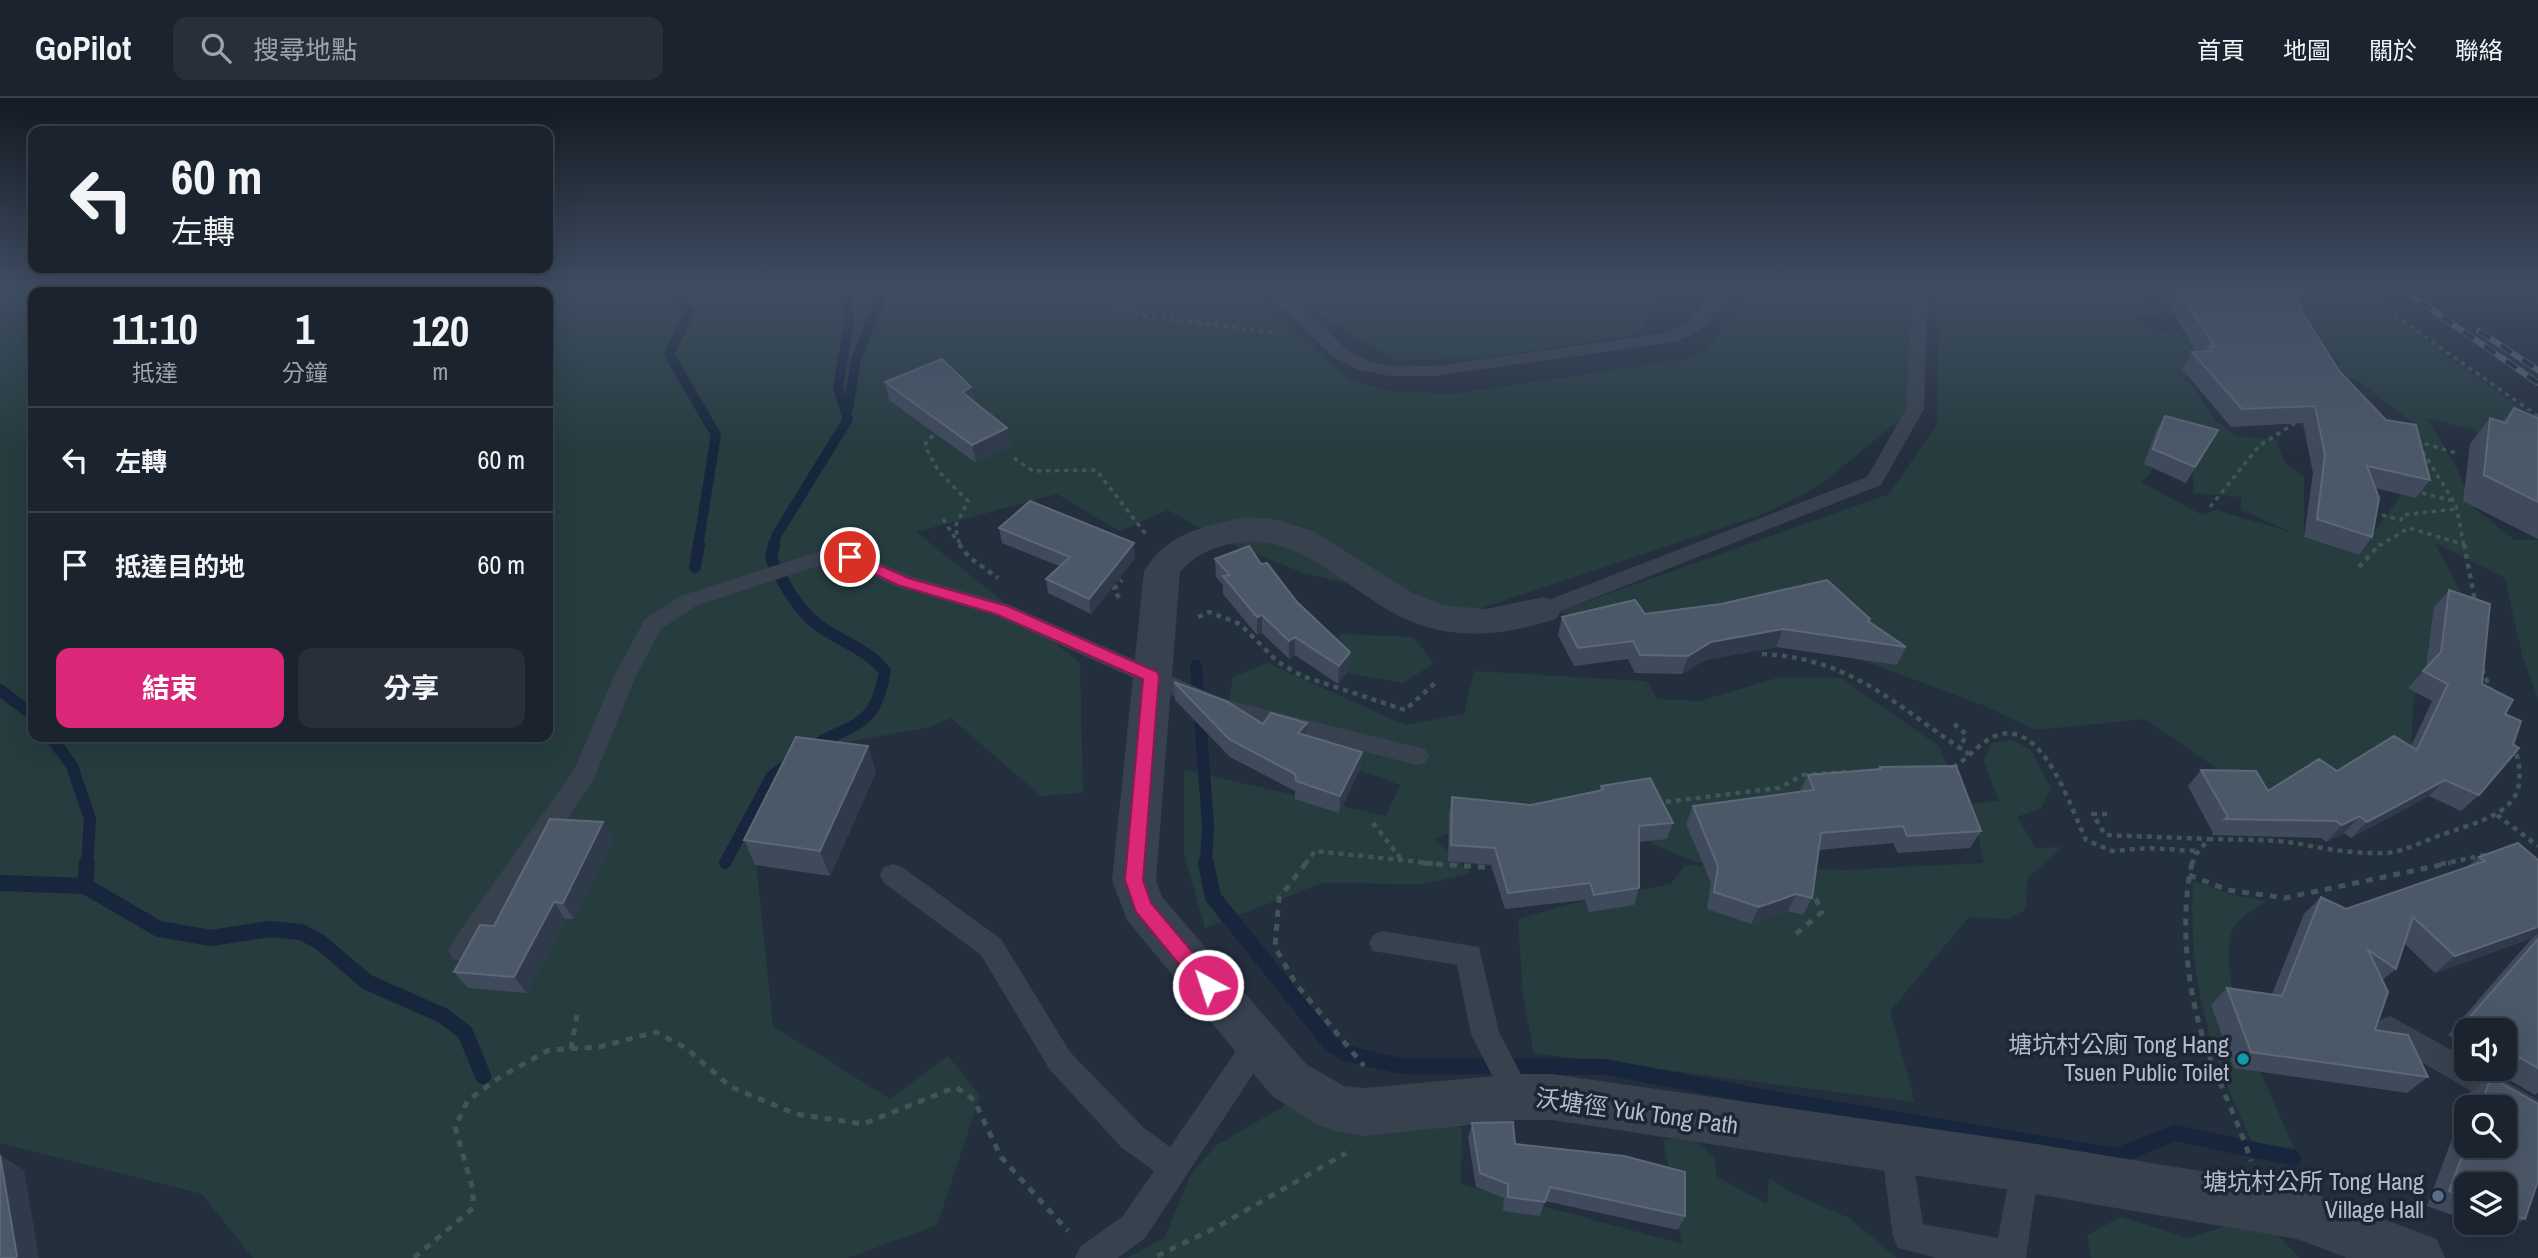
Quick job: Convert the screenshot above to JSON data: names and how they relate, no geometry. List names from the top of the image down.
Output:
{
  "streets": {
    "street": ["沃塘徑 Yuk Tong Path"]
  },
  "places": ["塘坑村公廁 Tong Hang Tsuen Public Toilet", "塘坑村公所 Tong Hang Village Hall"],
  "page": {
    "header": "GoPilot",
    "search": "搜尋地點",
    "nav": [
      "首頁",
      "地圖",
      "關於",
      "聯絡"
    ],
    "turn": ["60 m", "左轉"],
    "eta": [
      "11:10",
      "抵達",
      "1",
      "分鐘",
      "120",
      "m"
    ],
    "list": [
      {
        "name": "左轉",
        "value": "60 m"
      },
      {
        "name": "抵達目的地",
        "value": "60 m"
      }
    ],
    "buttons": ["結束", "分享"]
  }
}
